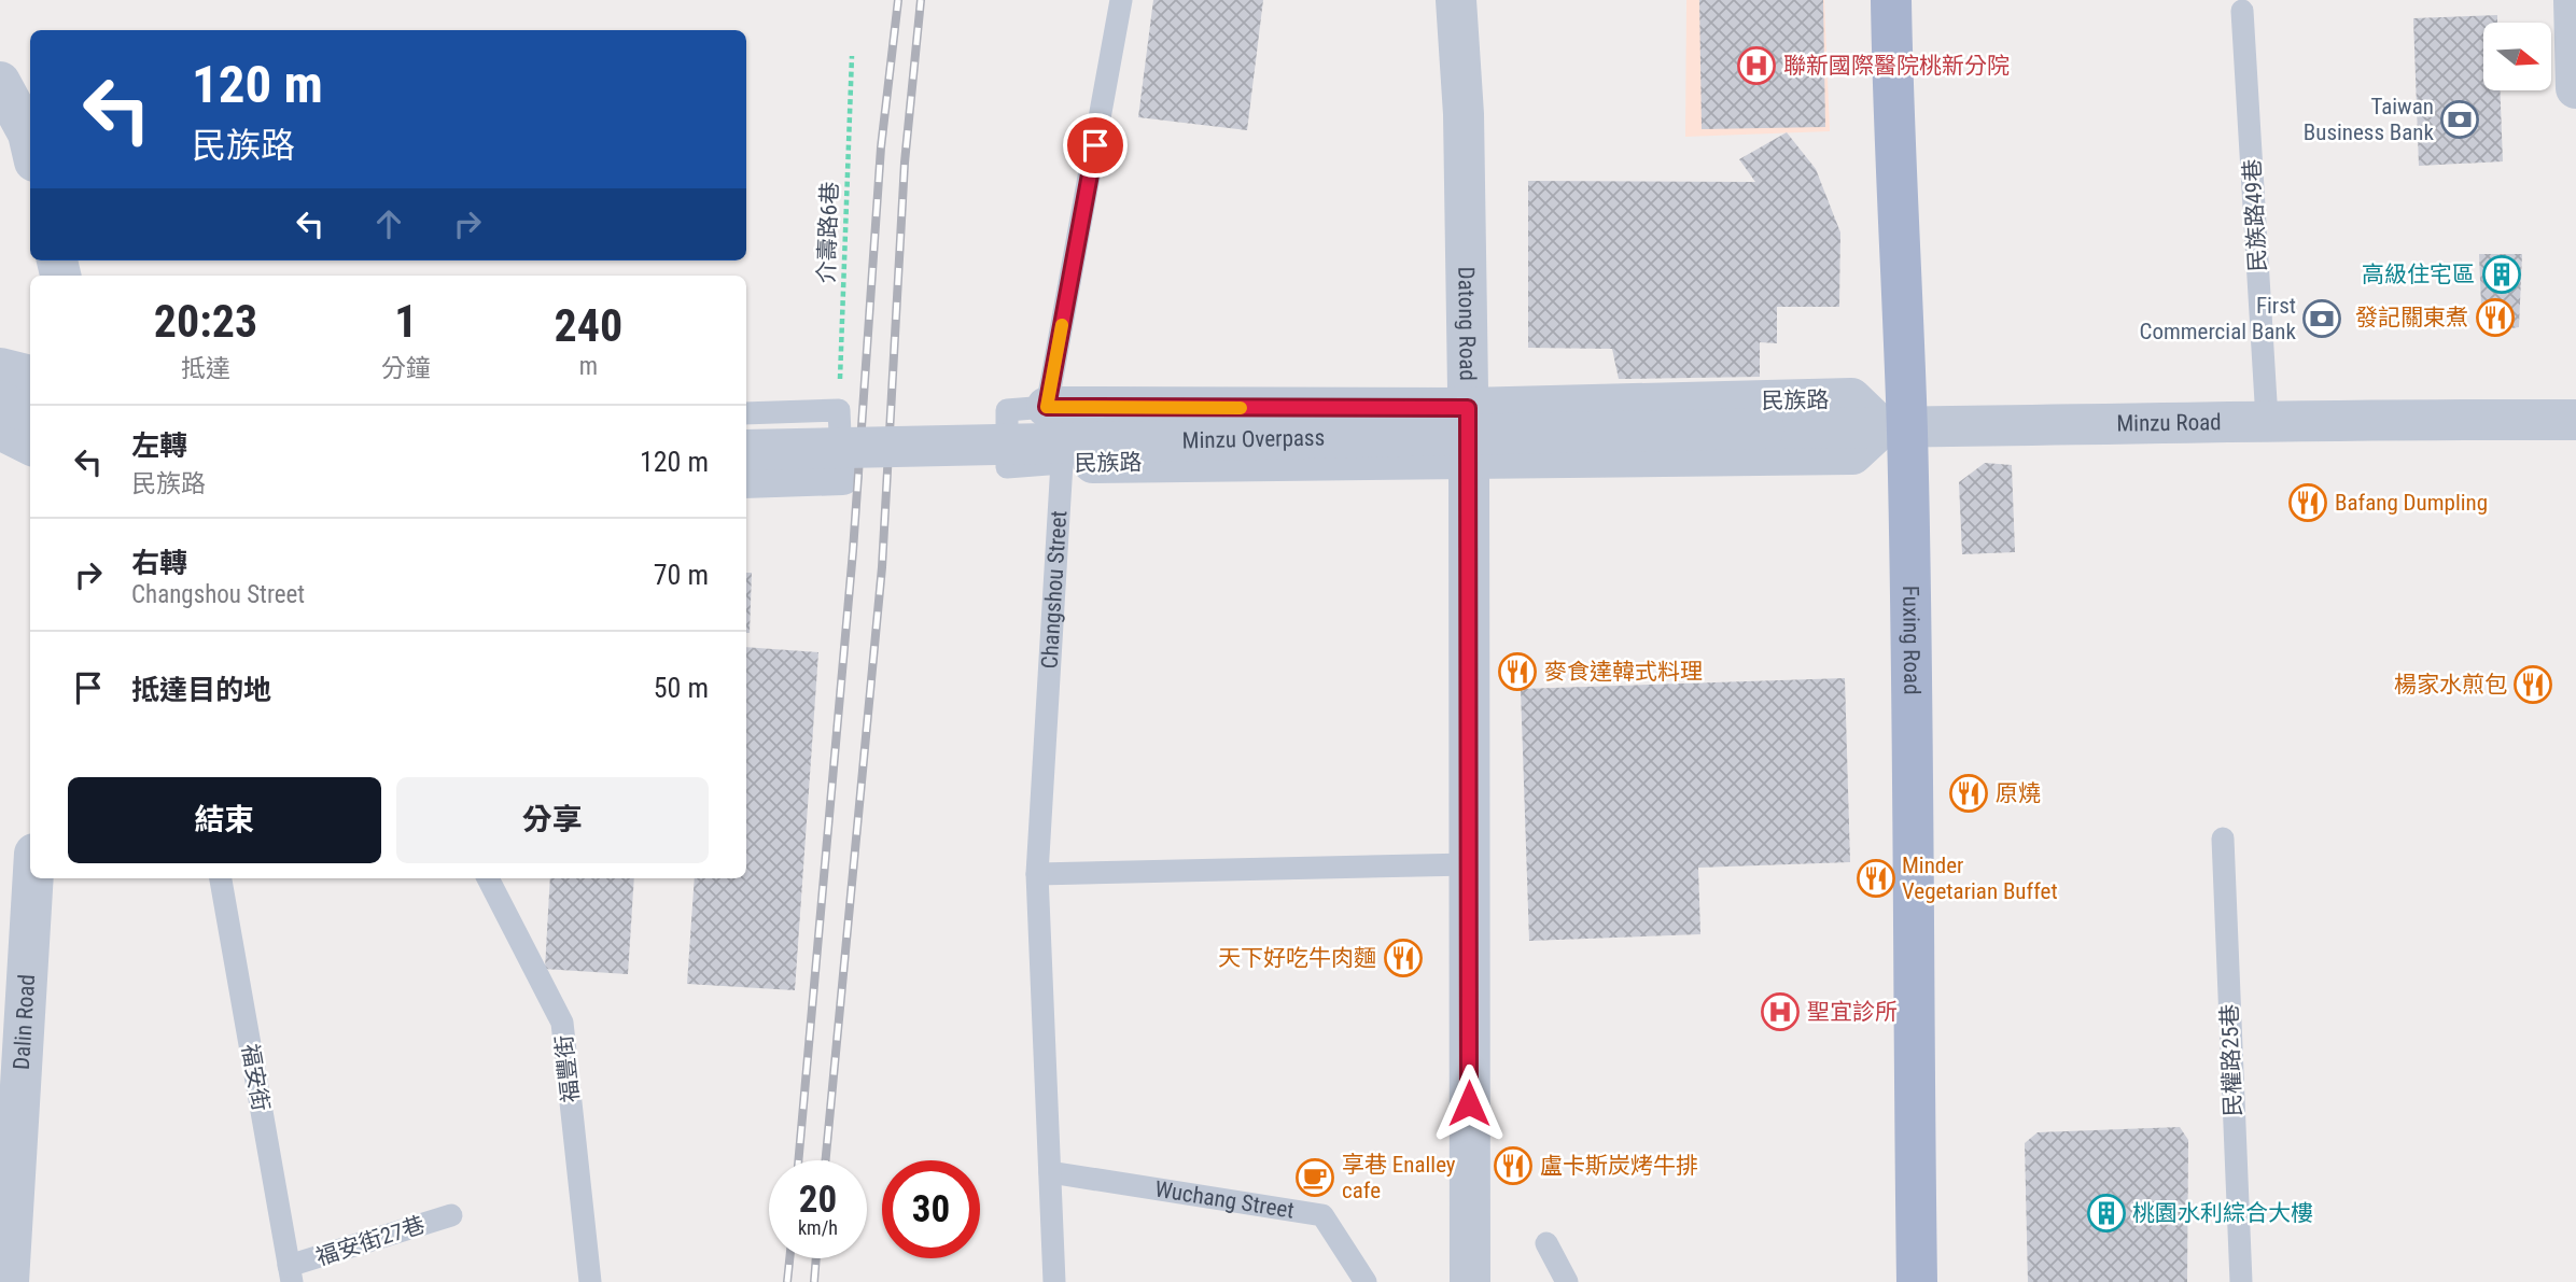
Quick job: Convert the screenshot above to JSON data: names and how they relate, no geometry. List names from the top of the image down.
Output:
{
  "streets": {
    "main road": ["Fuxing Road"],
    "street": [
      "Datong Road",
      "民族路",
      "Minzu Road",
      "Minzu Overpass",
      "Dalin Road"
    ],
    "lane": [
      "民族路49巷",
      "Changshou Street",
      "民權路25巷",
      "福豐街",
      "福安街",
      "Wuchang Street",
      "福安街27巷"
    ],
    "path": ["介壽路6巷"]
  },
  "crossings": [
    ["民族路49巷", "Minzu Road"],
    ["Datong Road", "民族路"],
    ["民族路", "Minzu Road"],
    ["民族路", "Changshou Street"],
    ["民族路", "Fuxing Road"],
    ["Minzu Road", "Minzu Overpass"],
    ["Minzu Road", "Fuxing Road"],
    ["Changshou Street", "Wuchang Street"],
    ["福安街", "福安街27巷"]
  ],
  "places": {
    "hospital": ["聯新國際醫院桃新分院", "聖宜診所"],
    "bank": ["Taiwan Business Bank", "First Commercial Bank"],
    "building": ["高級住宅區", "桃園水利綜合大樓"],
    "restaurant": [
      "發記關東煮",
      "Bafang Dumpling",
      "麥食達韓式料理",
      "楊家水煎包",
      "原燒",
      "Minder Vegetarian Buffet",
      "天下好吃牛肉麵",
      "盧卡斯炭烤牛排"
    ],
    "cafe": ["享巷 Enalley cafe"]
  },
  "north": "right",
  "page": {
    "turn": ["120 m", "民族路"],
    "eta": [
      "20:23",
      "抵達",
      "1",
      "分鐘",
      "240",
      "m"
    ],
    "list": [
      {
        "name": "左轉",
        "note": "民族路",
        "value": "120 m"
      },
      {
        "name": "右轉",
        "note": "Changshou Street",
        "value": "70 m"
      },
      {
        "name": "抵達目的地",
        "value": "50 m"
      }
    ],
    "buttons": ["結束", "分享"],
    "speed": "20 km/h",
    "limit": "30"
  }
}
